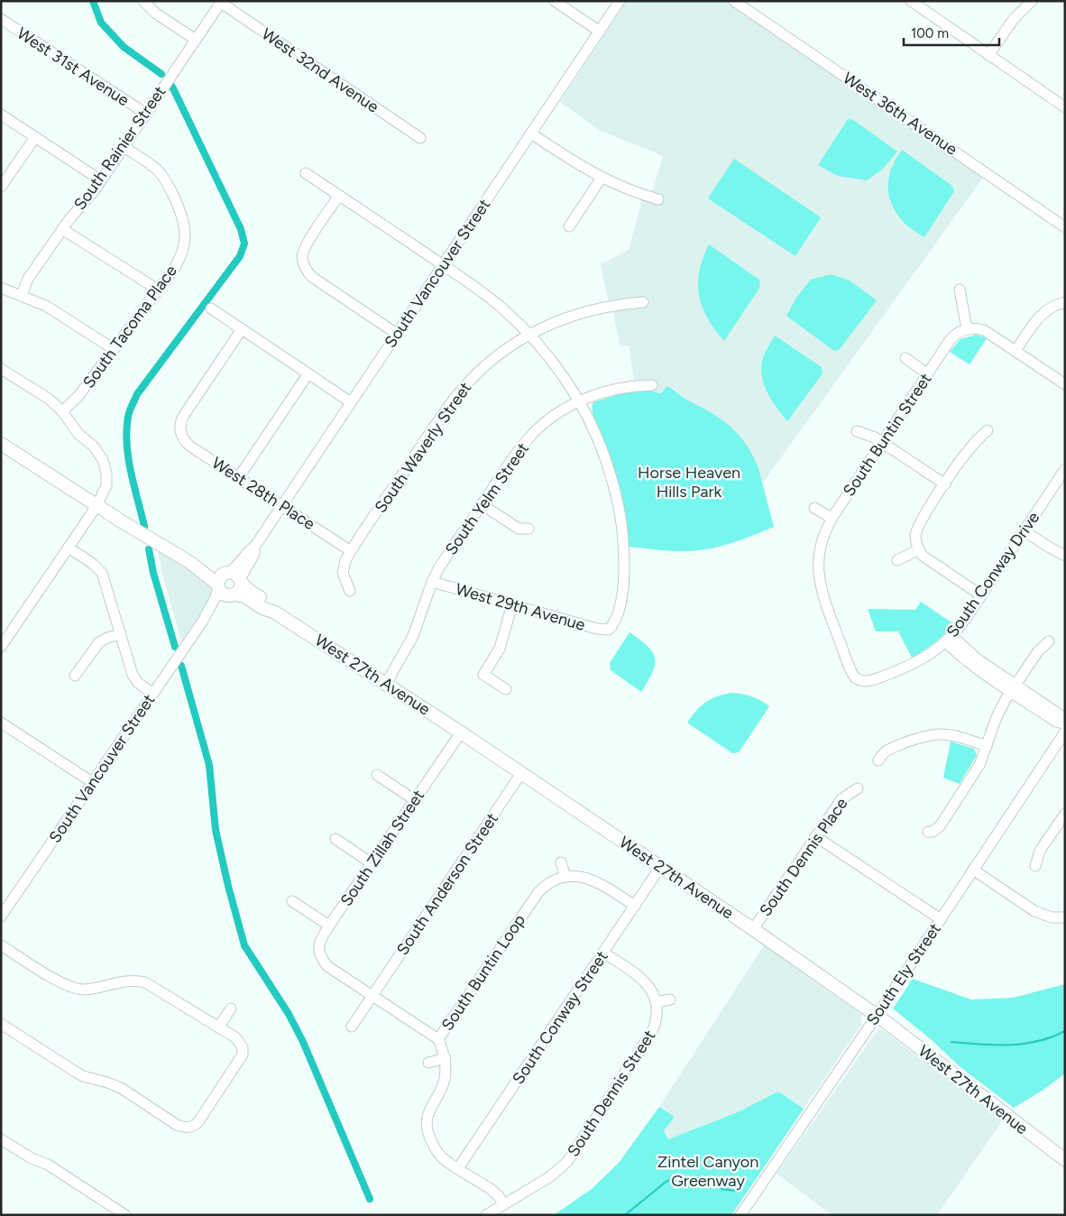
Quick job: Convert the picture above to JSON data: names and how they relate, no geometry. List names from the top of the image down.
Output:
{
  "streets": {
    "main road": ["West 27th Avenue"],
    "street": [
      "West 31st Avenue",
      "West 32nd Avenue",
      "West 36th Avenue",
      "South Rainier Street",
      "South Vancouver Street",
      "South Tacoma Place",
      "South Buntin Street",
      "South Waverly Street",
      "West 28th Place",
      "South Yelm Street",
      "South Conway Drive",
      "West 29th Avenue",
      "South Zillah Street",
      "South Dennis Place",
      "South Anderson Street",
      "South Buntin Loop",
      "South Ely Street",
      "South Conway Street",
      "South Dennis Street"
    ]
  },
  "crossings": [
    ["West 31st Avenue", "South Rainier Street"],
    ["West 32nd Avenue", "South Rainier Street"],
    ["South Rainier Street", "South Tacoma Place"],
    ["South Vancouver Street", "West 28th Place"],
    ["South Vancouver Street", "West 27th Avenue"],
    ["South Buntin Street", "South Conway Drive"],
    ["South Waverly Street", "West 28th Place"],
    ["South Yelm Street", "West 29th Avenue"],
    ["South Yelm Street", "West 27th Avenue"],
    ["West 27th Avenue", "South Zillah Street"],
    ["West 27th Avenue", "South Dennis Place"],
    ["West 27th Avenue", "South Anderson Street"],
    ["West 27th Avenue", "South Ely Street"],
    ["West 27th Avenue", "South Conway Street"],
    ["South Zillah Street", "South Anderson Street"],
    ["South Buntin Loop", "South Conway Street"],
    ["South Buntin Loop", "South Dennis Street"],
    ["South Conway Street", "South Dennis Street"]
  ],
  "parks": ["Horse Heaven Hills Park", "Zintel Canyon Greenway"],
  "scale_bar": "100 m"
}
